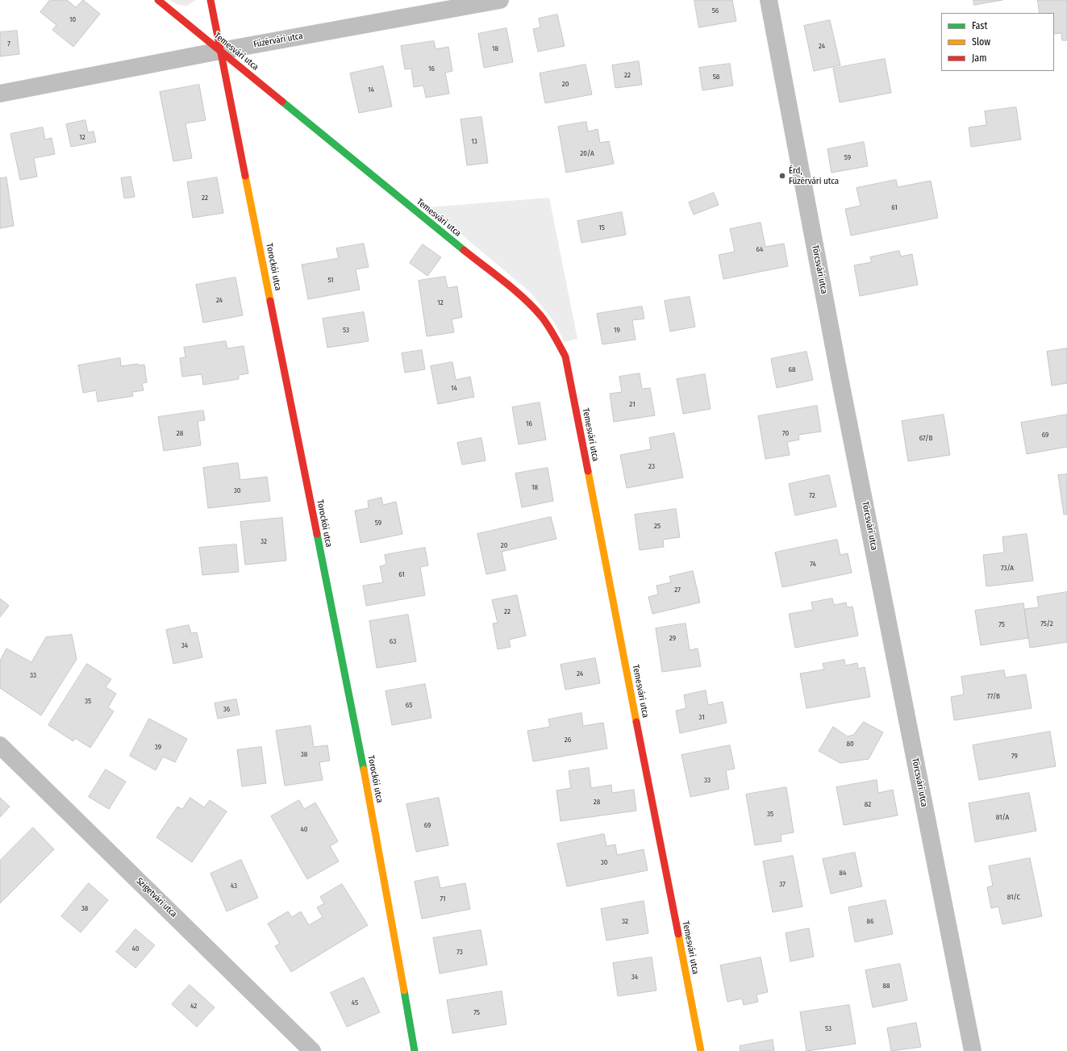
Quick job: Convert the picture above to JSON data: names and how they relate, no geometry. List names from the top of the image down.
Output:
{
  "streets": {
    "street": [
      "Füzérvári utca",
      "Temesvári utca",
      "Torockói utca",
      "Törcsvári utca",
      "Szigetvári utca"
    ]
  },
  "crossings": [
    ["Füzérvári utca", "Temesvári utca"],
    ["Füzérvári utca", "Torockói utca"],
    ["Temesvári utca", "Torockói utca"]
  ],
  "places": ["Érd, Füzérvári utca"],
  "house_numbers": [
    "56",
    "10",
    "7",
    "24",
    "18",
    "16",
    "22",
    "58",
    "20",
    "14",
    "12",
    "13",
    "20/A",
    "59",
    "22",
    "61",
    "15",
    "64",
    "51",
    "24",
    "12",
    "53",
    "19",
    "68",
    "14",
    "21",
    "16",
    "28",
    "70",
    "69",
    "67/B",
    "23",
    "18",
    "30",
    "72",
    "59",
    "25",
    "32",
    "20",
    "74",
    "73/A",
    "61",
    "27",
    "22",
    "75/2",
    "75",
    "29",
    "63",
    "34",
    "24",
    "33",
    "77/B",
    "35",
    "65",
    "36",
    "31",
    "26",
    "80",
    "39",
    "38",
    "79",
    "33",
    "28",
    "82",
    "35",
    "81/A",
    "69",
    "40",
    "30",
    "84",
    "37",
    "43",
    "81/C",
    "71",
    "38",
    "32",
    "86",
    "40",
    "73",
    "34",
    "88",
    "45",
    "42",
    "75",
    "53"
  ],
  "legend": ["Fast", "Slow", "Jam"]
}
